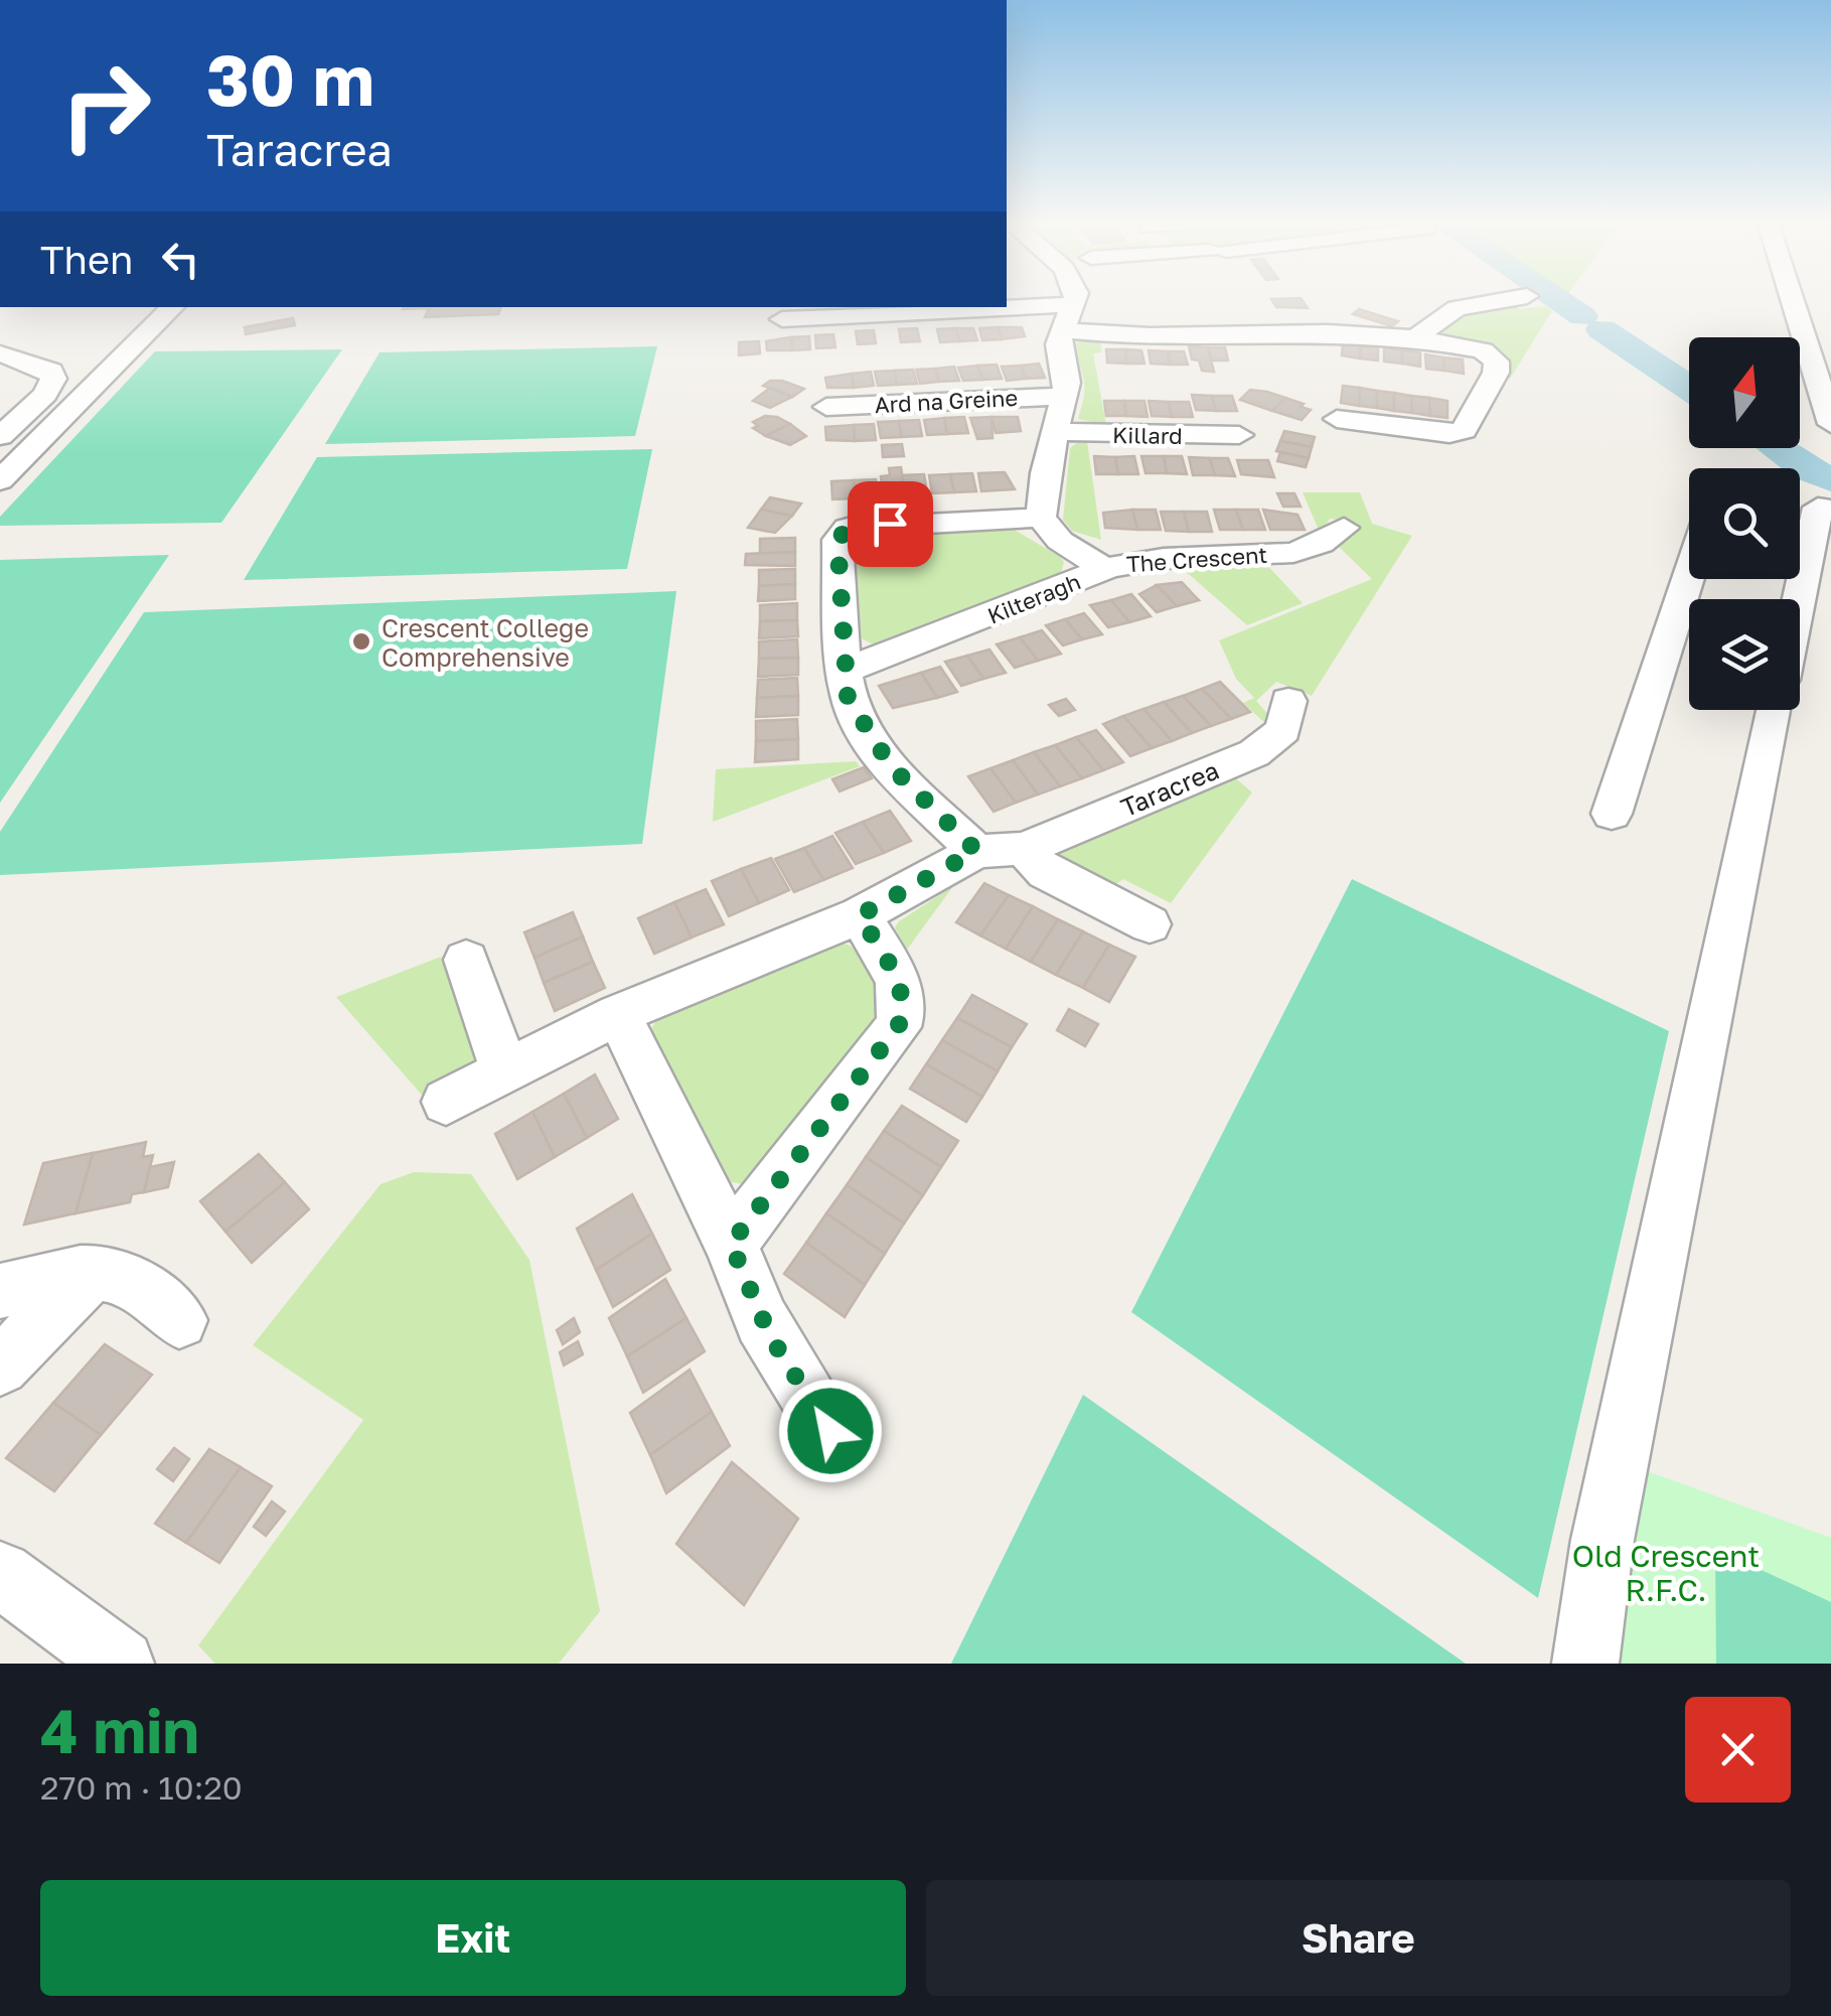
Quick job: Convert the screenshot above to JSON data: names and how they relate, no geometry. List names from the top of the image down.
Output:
{
  "streets": {
    "street": [
      "Ard na Greine",
      "Killard",
      "The Crescent",
      "Kilteragh",
      "Taracrea"
    ]
  },
  "crossings": [
    ["The Crescent", "Kilteragh"]
  ],
  "parks": ["Old Crescent R.F.C."],
  "places": ["Crescent College Comprehensive"],
  "north": "top",
  "page": {
    "turn": ["30 m", "Taracrea"],
    "then": "Then",
    "heading": ["4 min", "270 m · 10:20"],
    "buttons": ["Exit", "Share"]
  }
}
